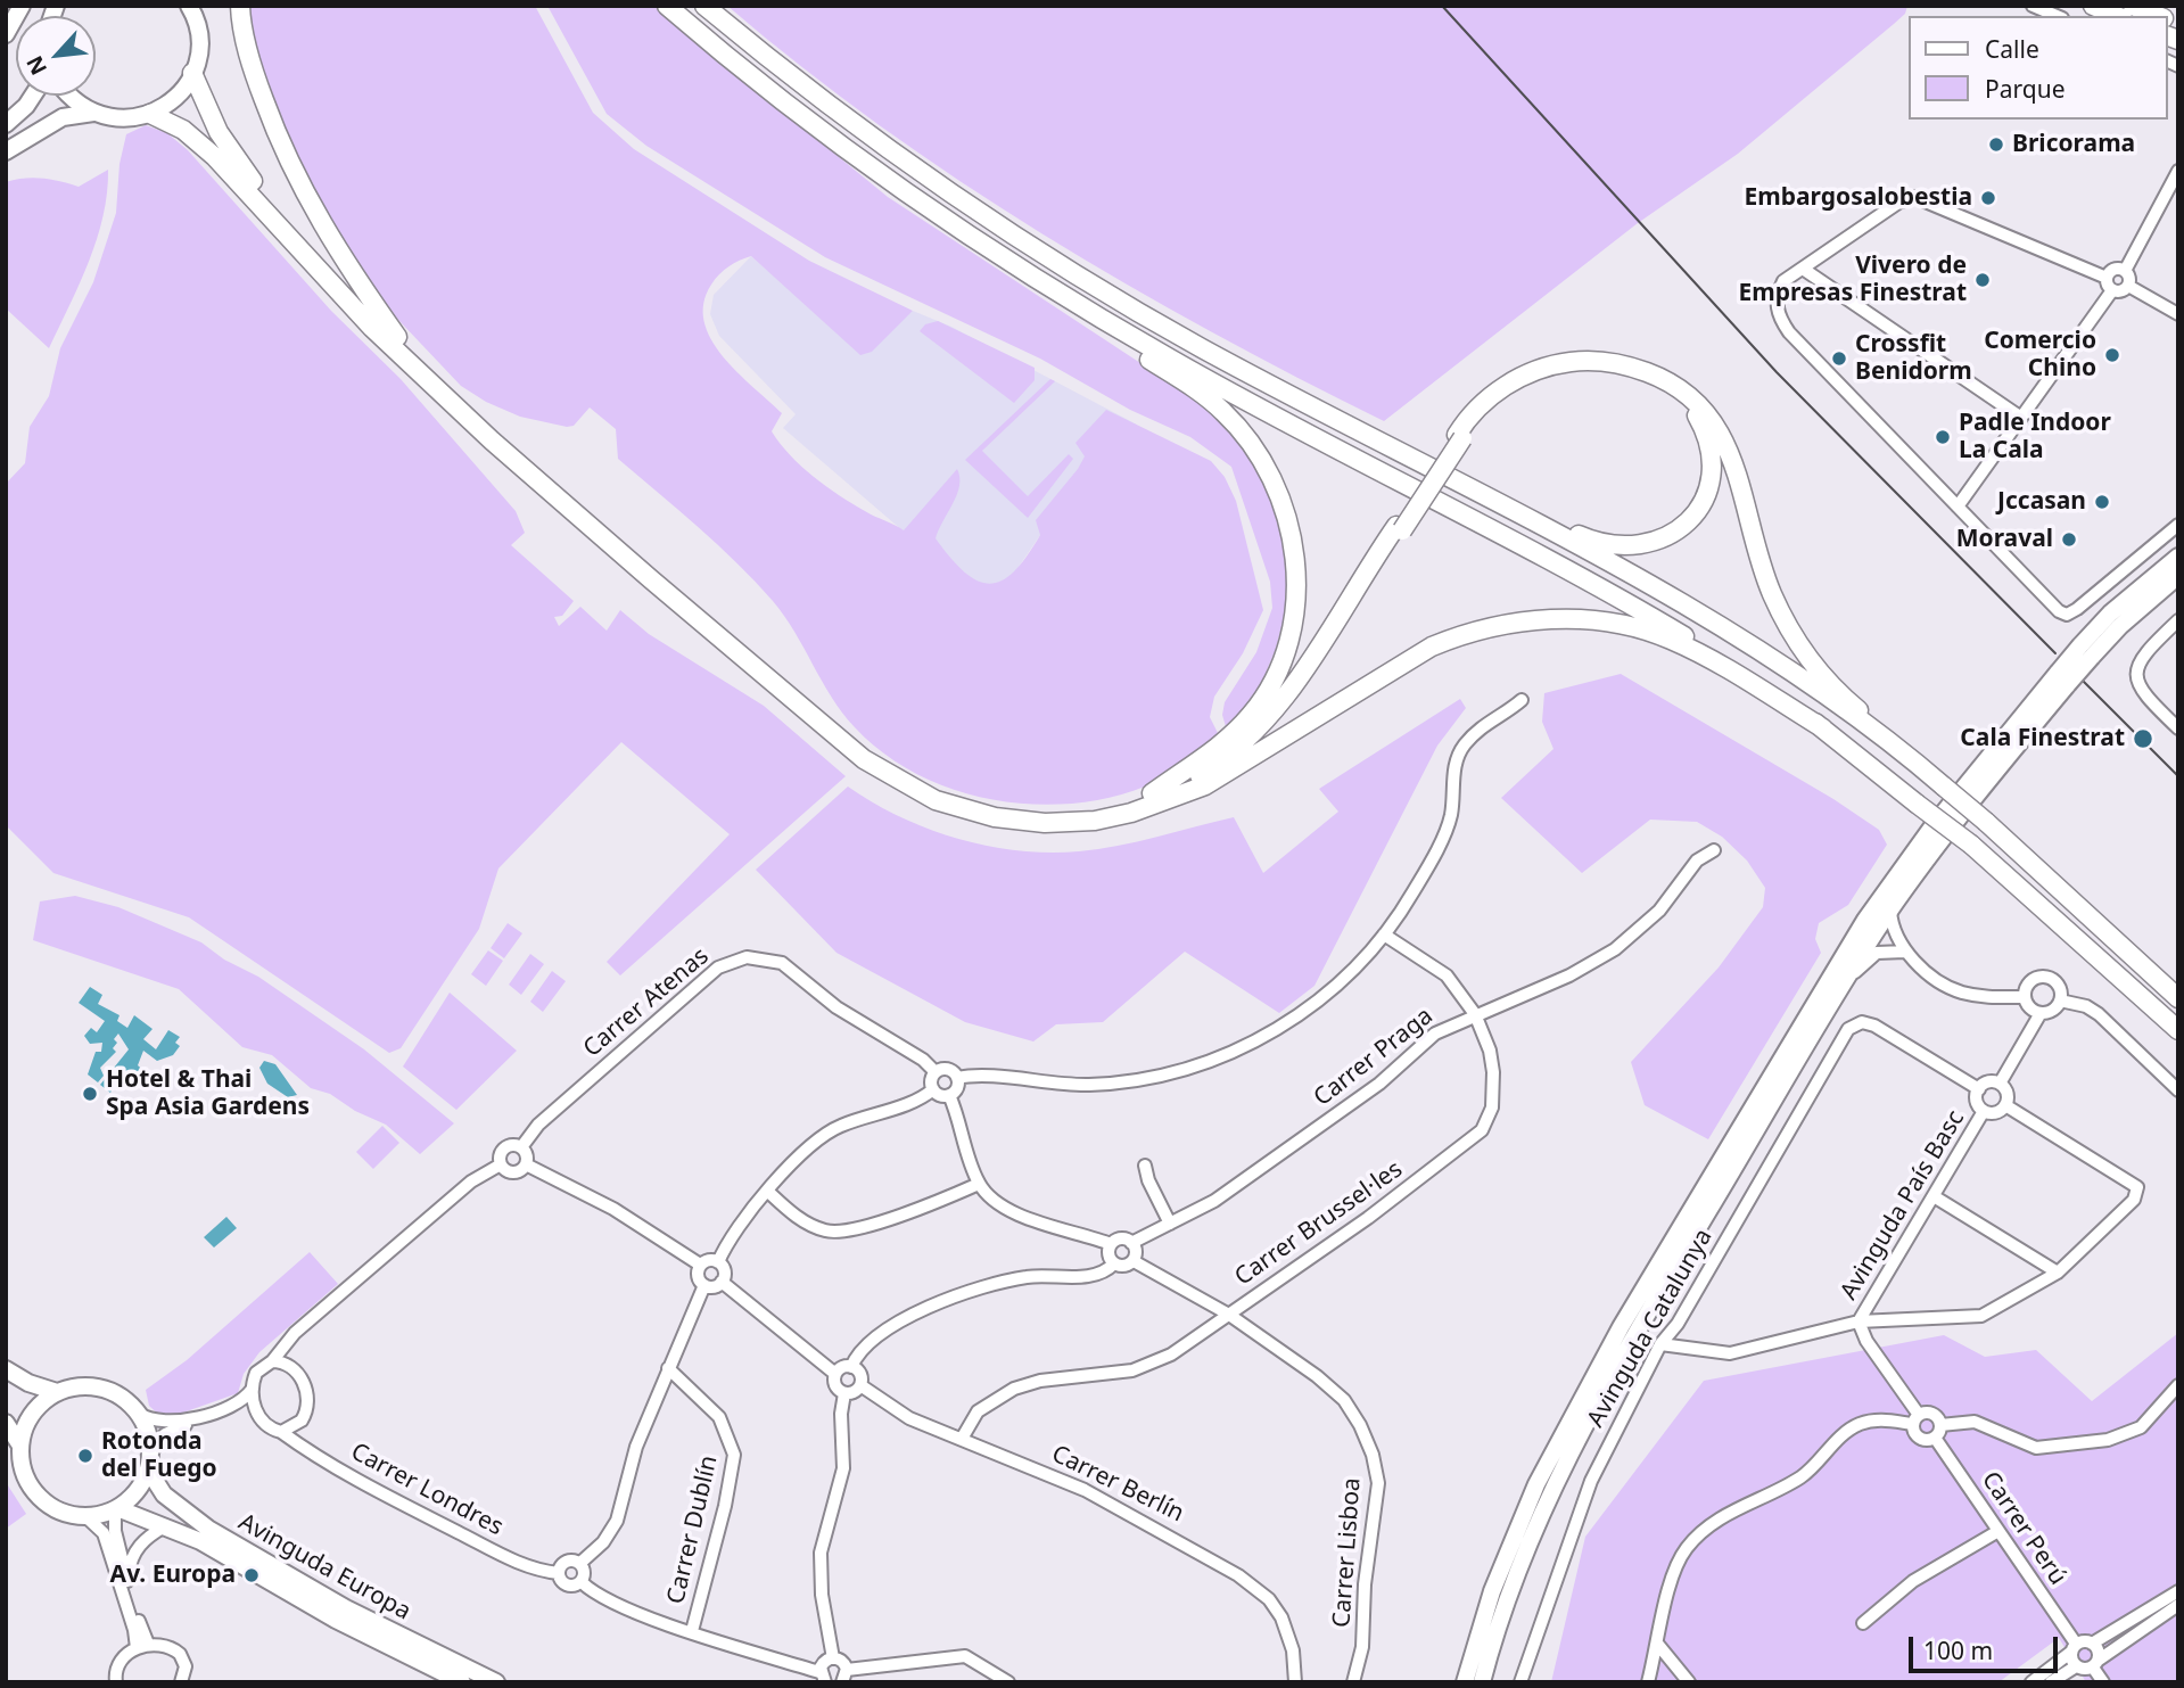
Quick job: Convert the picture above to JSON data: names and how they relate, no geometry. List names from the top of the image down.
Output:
{
  "streets": {
    "main road": ["Avinguda Europa"],
    "street": [
      "Carrer Atenas",
      "Carrer Praga",
      "Avinguda País Basc",
      "Carrer Brussel·les",
      "Avinguda Catalunya",
      "Carrer Berlín",
      "Carrer Londres",
      "Carrer Perú",
      "Carrer Dublín",
      "Carrer Lisboa"
    ]
  },
  "crossings": [
    ["Carrer Praga", "Carrer Brussel·les"],
    ["Carrer Praga", "Carrer Lisboa"],
    ["Avinguda País Basc", "Avinguda Catalunya"],
    ["Carrer Brussel·les", "Carrer Berlín"],
    ["Carrer Brussel·les", "Carrer Lisboa"]
  ],
  "places": [
    "Bricorama",
    "Embargosalobestia",
    "Vivero de Empresas Finestrat",
    "Comercio Chino",
    "Crossfit Benidorm",
    "Padle Indoor La Cala",
    "Jccasan",
    "Moraval",
    "Cala Finestrat",
    "Hotel & Thai Spa Asia Gardens",
    "Rotonda del Fuego",
    "Av. Europa"
  ],
  "legend": ["Calle", "Parque"],
  "scale_bar": "100 m",
  "north": "bottom left"
}
